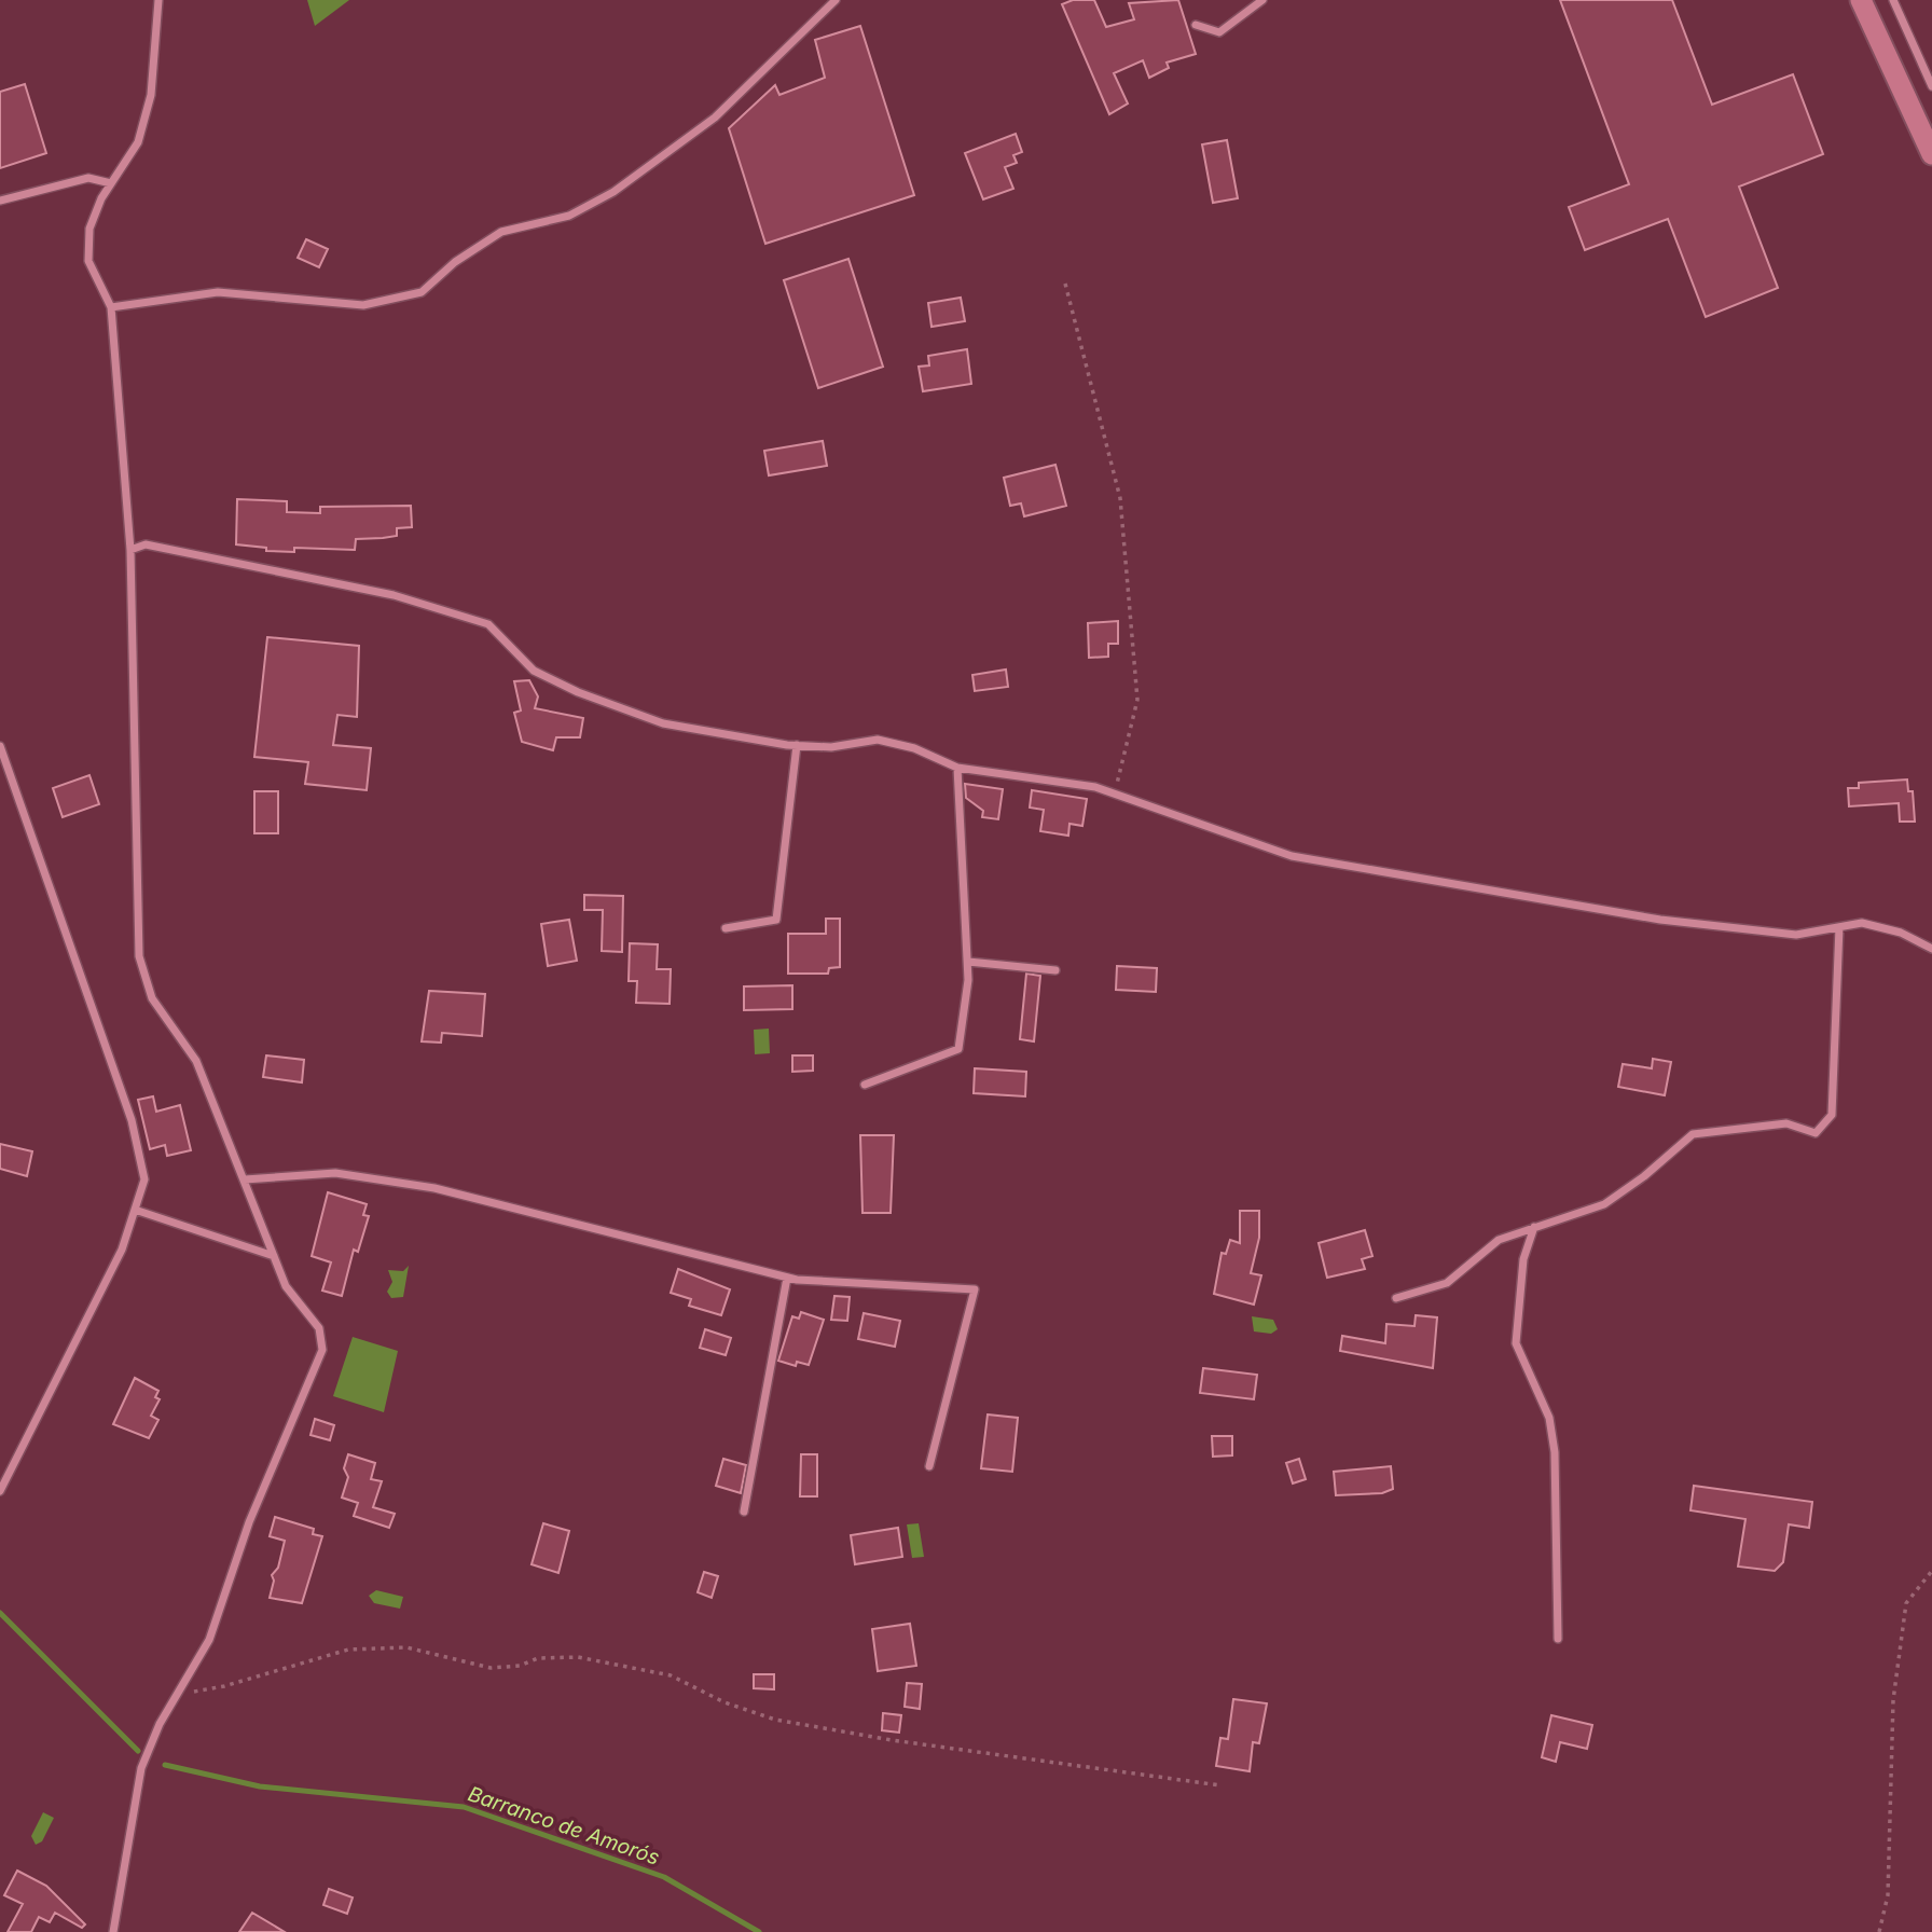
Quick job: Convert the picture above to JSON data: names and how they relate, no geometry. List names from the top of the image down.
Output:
{
  "water": ["Barranco de Amorós"]
}
